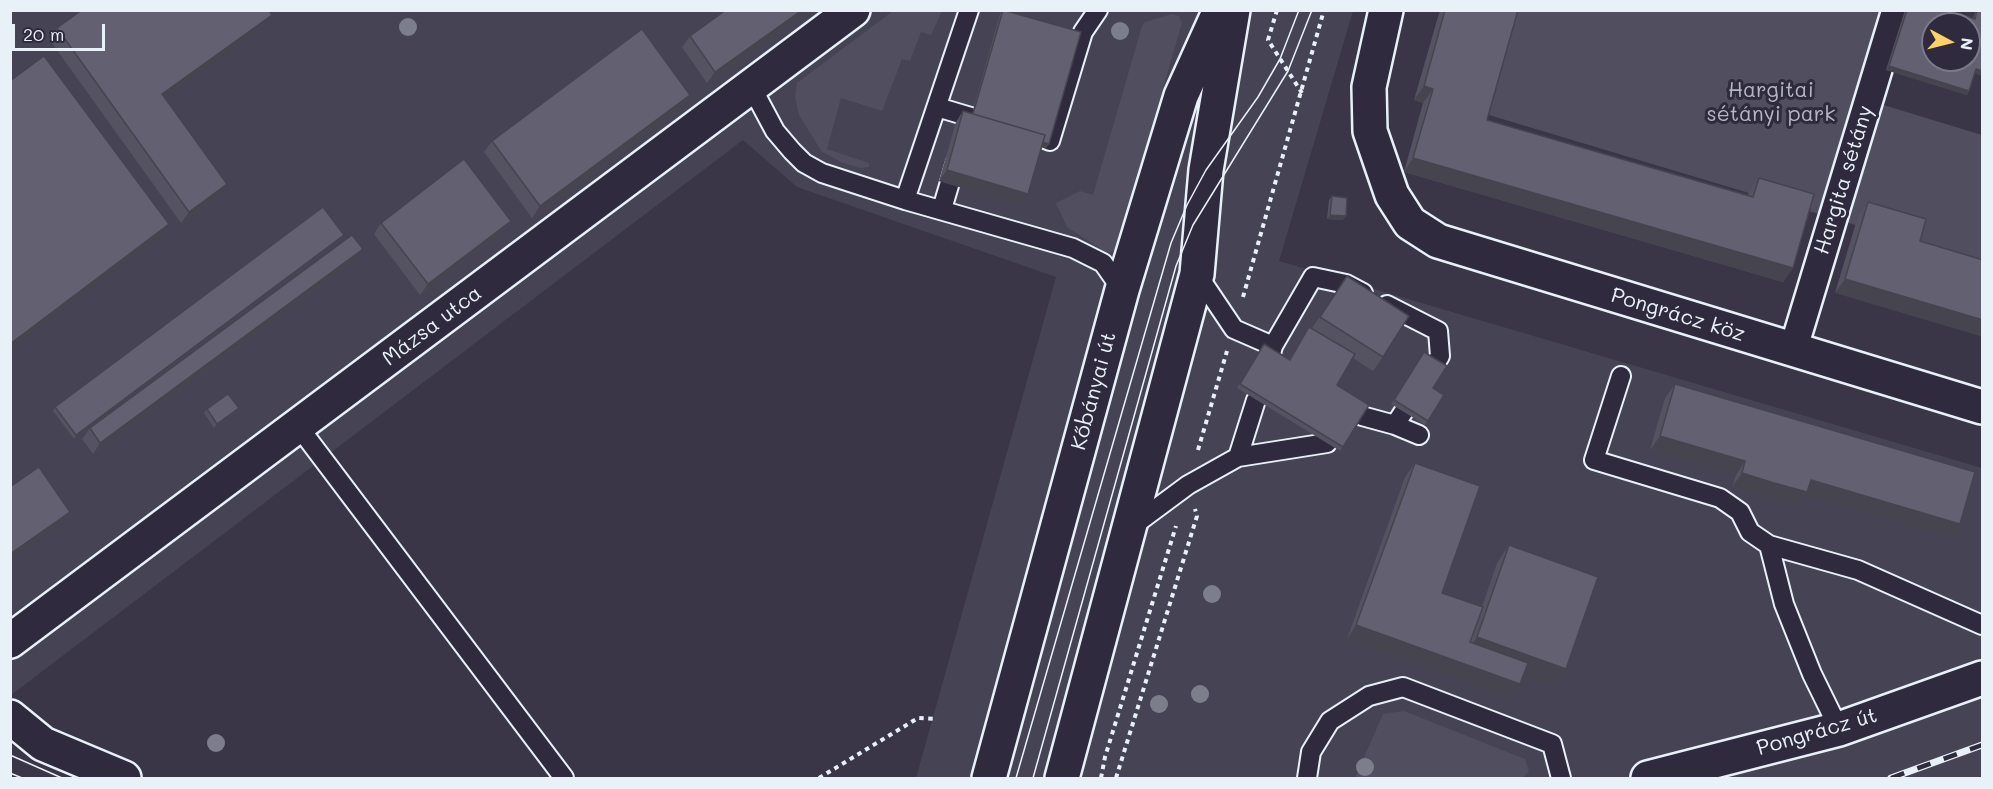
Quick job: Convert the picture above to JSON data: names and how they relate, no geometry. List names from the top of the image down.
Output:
{
  "streets": {
    "street": [
      "Hargita sétány",
      "Pongrácz köz",
      "Mázsa utca",
      "Kőbányai út",
      "Pongrácz út"
    ]
  },
  "crossings": [
    ["Hargita sétány", "Pongrácz köz"]
  ],
  "parks": ["Hargitai sétányi park"],
  "scale_bar": "20 m",
  "north": "right"
}
